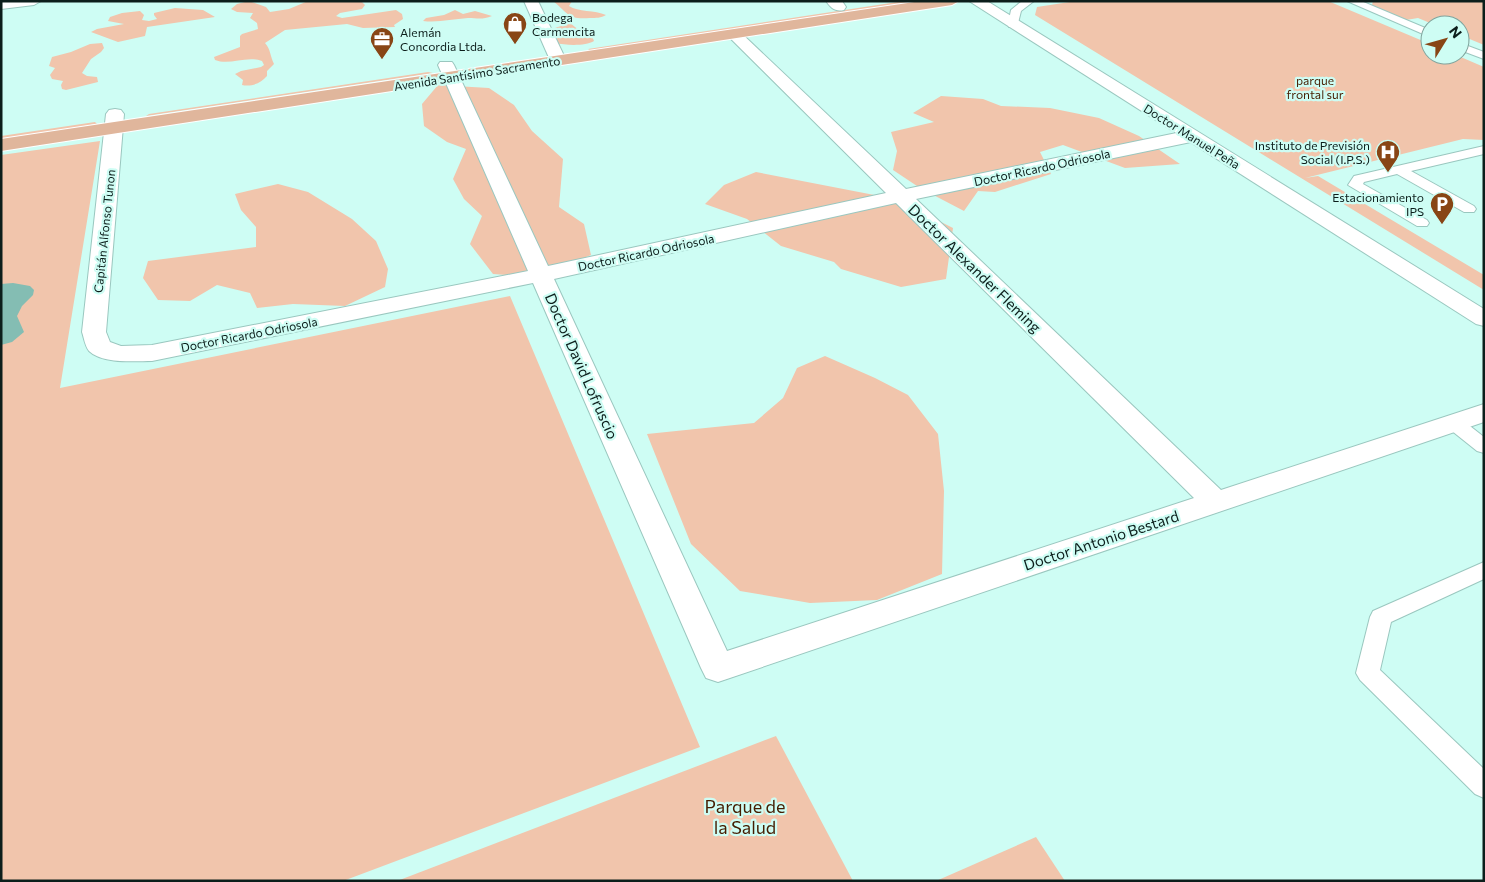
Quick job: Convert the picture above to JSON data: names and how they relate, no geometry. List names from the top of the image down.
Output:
{
  "streets": {
    "main road": ["Avenida Santísimo Sacramento"],
    "street": [
      "Doctor Manuel Peña",
      "Doctor Ricardo Odriosola",
      "Capitán Alfonso Tunon",
      "Doctor Alexander Fleming",
      "Doctor David Lofruscio",
      "Doctor Antonio Bestard"
    ]
  },
  "crossings": [
    ["Avenida Santísimo Sacramento", "Capitán Alfonso Tunon"],
    ["Avenida Santísimo Sacramento", "Doctor Alexander Fleming"],
    ["Avenida Santísimo Sacramento", "Doctor David Lofruscio"],
    ["Doctor Manuel Peña", "Doctor Ricardo Odriosola"],
    ["Doctor Ricardo Odriosola", "Capitán Alfonso Tunon"],
    ["Doctor Ricardo Odriosola", "Doctor Alexander Fleming"],
    ["Doctor Ricardo Odriosola", "Doctor David Lofruscio"],
    ["Doctor Alexander Fleming", "Doctor Antonio Bestard"],
    ["Doctor David Lofruscio", "Doctor Antonio Bestard"]
  ],
  "parks": ["parque frontal sur", "Parque de la Salud"],
  "places": {
    "shop": ["Bodega Carmencita"],
    "office": ["Alemán Concordia Ltda."],
    "hospital": ["Instituto de Previsión Social (I.P.S.)"],
    "parking": ["Estacionamiento IPS"]
  },
  "north": "top right"
}
